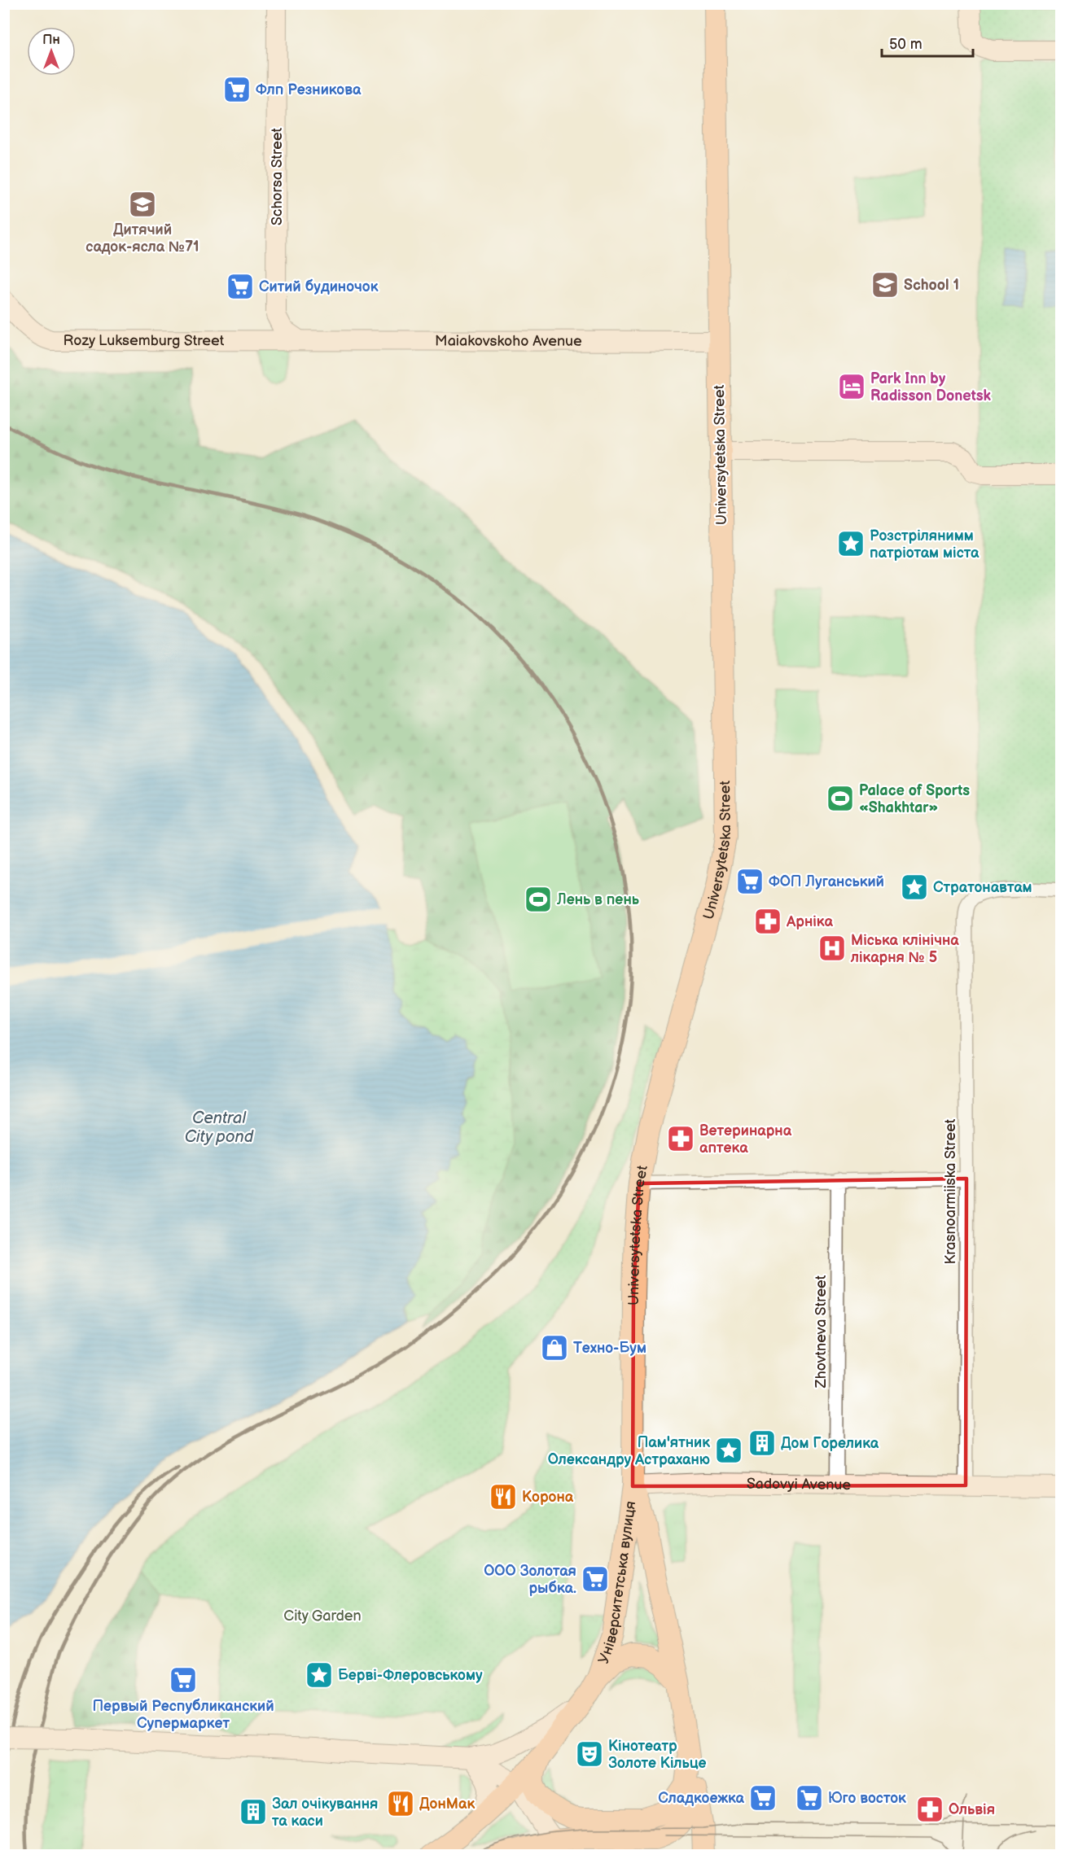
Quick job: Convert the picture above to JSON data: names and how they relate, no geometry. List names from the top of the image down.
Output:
{
  "streets": {
    "main road": ["Universytetska Street", "Університетська вулиця"],
    "street": [
      "Schorsa Street",
      "Rozy Luksemburg Street",
      "Maiakovskoho Avenue",
      "Krasnoarmiiska Street",
      "Zhovtneva Street",
      "Sadovyi Avenue"
    ]
  },
  "crossings": [
    ["Rozy Luksemburg Street", "Maiakovskoho Avenue"],
    ["Maiakovskoho Avenue", "Universytetska Street"],
    ["Universytetska Street", "Sadovyi Avenue"],
    ["Universytetska Street", "Університетська вулиця"],
    ["Krasnoarmiiska Street", "Sadovyi Avenue"],
    ["Zhovtneva Street", "Sadovyi Avenue"],
    ["Sadovyi Avenue", "Університетська вулиця"]
  ],
  "water": ["Central City pond"],
  "parks": ["City Garden"],
  "places": {
    "supermarket": [
      "Флп Резникова",
      "Ситий будиночок",
      "ФОП Луганський",
      "ООО Золотая рыбка.",
      "Первый Республиканский Супермаркет",
      "Сладкоежка",
      "Юго восток"
    ],
    "school or university": ["Дитячий садок-ясла №71", "School 1"],
    "hotel": ["Park Inn by Radisson Donetsk"],
    "place": [
      "Розстрілянимм патріотам міста",
      "Стратонавтам",
      "Пам'ятник Олександру Астраханю",
      "Берві-Флеровському"
    ],
    "sports": ["Palace of Sports «Shakhtar»", "Лень в пень"],
    "pharmacy": ["Арніка", "Ветеринарна аптека", "Ольвія"],
    "hospital": ["Міська клінічна лікарня № 5"],
    "shop": ["Техно-Бум"],
    "building": ["Дом Горелика", "Зал очікування та каси"],
    "restaurant": ["Корона", "ДонМак"],
    "theatre": ["Кінотеатр Золоте Кільце"]
  },
  "scale_bar": "50 m",
  "north": "top"
}
